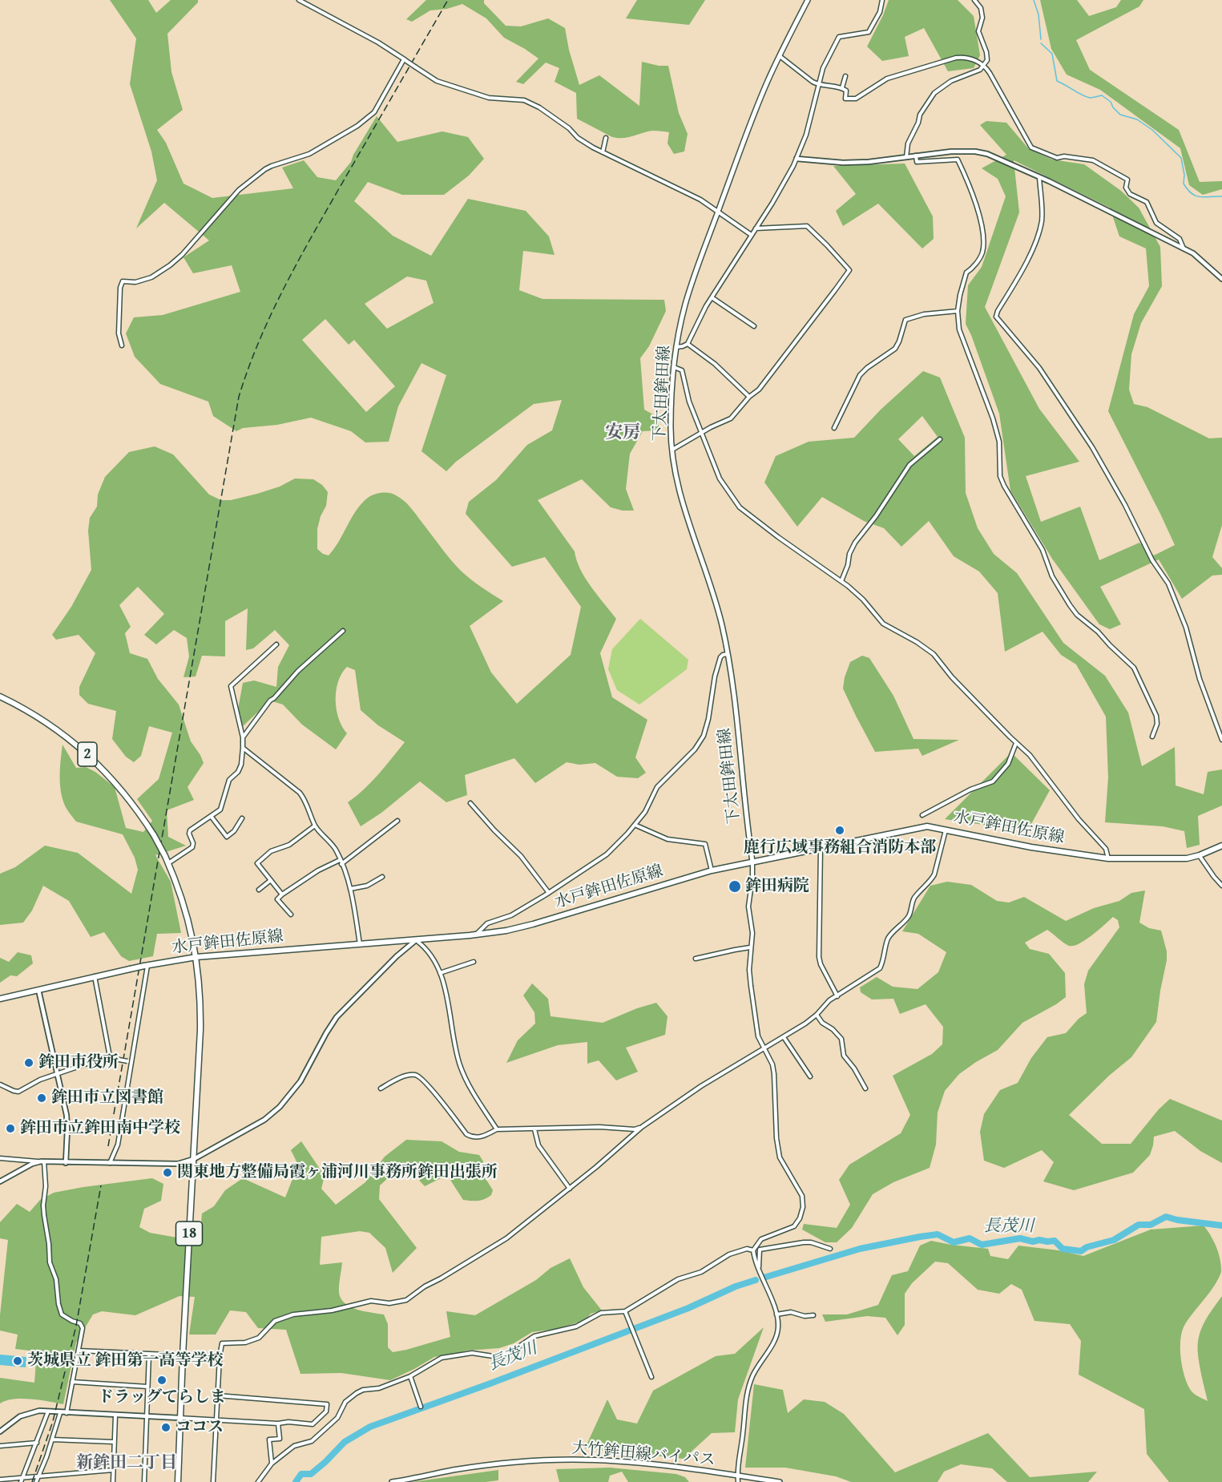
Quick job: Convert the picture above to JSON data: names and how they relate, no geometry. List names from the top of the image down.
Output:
{
  "streets": {
    "main road": [
      "下太田鉾田線",
      "2",
      "水戸鉾田佐原線",
      "18",
      "大竹鉾田線バイパス"
    ]
  },
  "crossings": [
    ["下太田鉾田線", "水戸鉾田佐原線"],
    ["2", "水戸鉾田佐原線"],
    ["2", "18"],
    ["水戸鉾田佐原線", "18"]
  ],
  "districts": ["安房", "新鉾田二丁目"],
  "water": ["長茂川"],
  "places": [
    "鹿行広域事務組合消防本部",
    "鉾田病院",
    "鉾田市役所",
    "鉾田市立図書館",
    "鉾田市立鉾田南中学校",
    "関東地方整備局霞ヶ浦河川事務所鉾田出張所",
    "茨城県立 鉾田第一高等学校",
    "ドラッグてらしま",
    "ココス"
  ]
}
